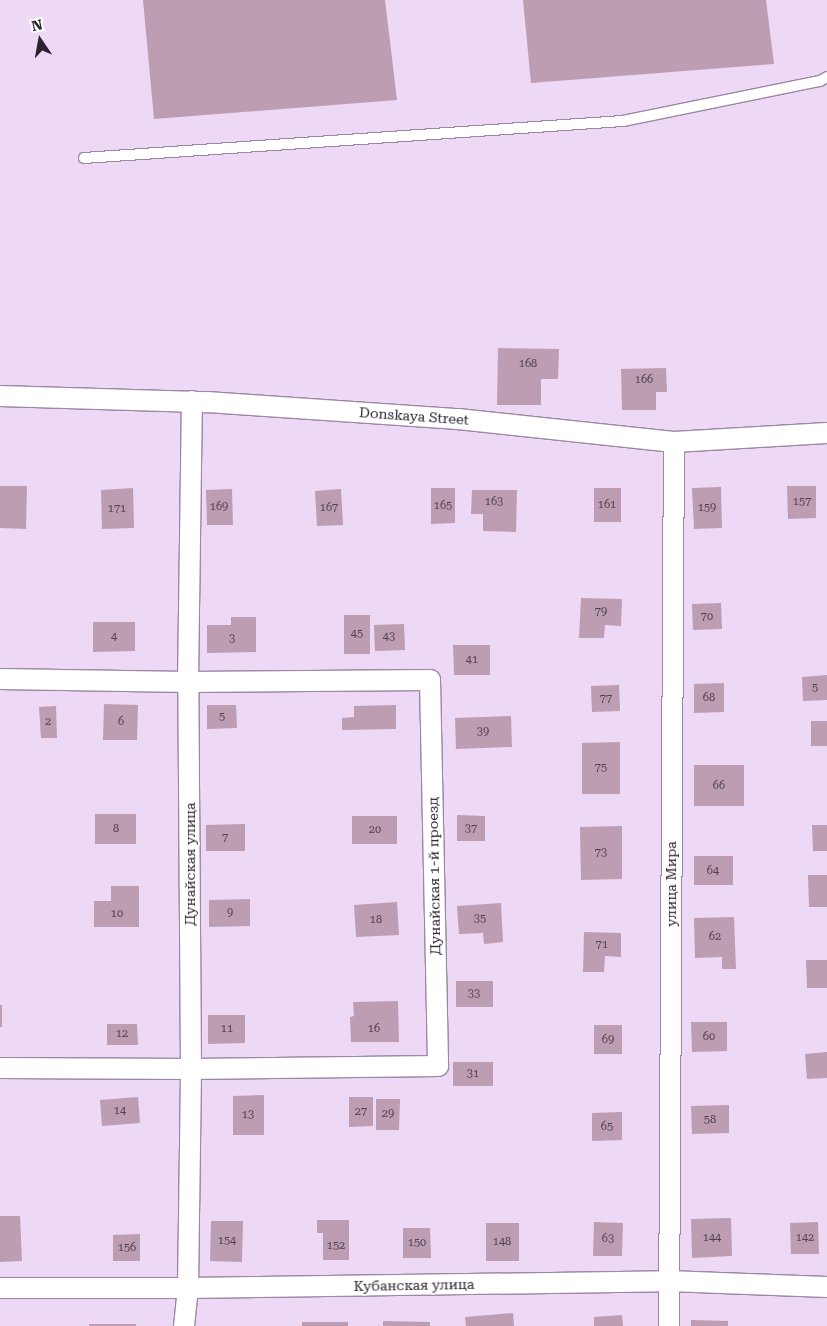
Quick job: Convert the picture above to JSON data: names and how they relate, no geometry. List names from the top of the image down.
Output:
{
  "streets": {
    "street": [
      "Donskaya Street",
      "Дунайская улица",
      "Дунайская 1-й проезд",
      "улица Мира",
      "Кубанская улица"
    ]
  },
  "crossings": [
    ["Donskaya Street", "Дунайская улица"],
    ["Donskaya Street", "улица Мира"],
    ["Дунайская улица", "Дунайская 1-й проезд"],
    ["Дунайская улица", "Кубанская улица"],
    ["улица Мира", "Кубанская улица"]
  ],
  "house_numbers": [
    "168",
    "166",
    "163",
    "157",
    "161",
    "165",
    "169",
    "167",
    "159",
    "171",
    "79",
    "70",
    "45",
    "4",
    "43",
    "3",
    "41",
    "5",
    "68",
    "77",
    "5",
    "2",
    "6",
    "39",
    "75",
    "66",
    "8",
    "37",
    "20",
    "7",
    "73",
    "64",
    "9",
    "10",
    "35",
    "18",
    "62",
    "71",
    "33",
    "11",
    "16",
    "12",
    "60",
    "69",
    "31",
    "14",
    "27",
    "29",
    "13",
    "58",
    "65",
    "144",
    "142",
    "63",
    "154",
    "148",
    "150",
    "152",
    "156"
  ],
  "north": "top"
}
